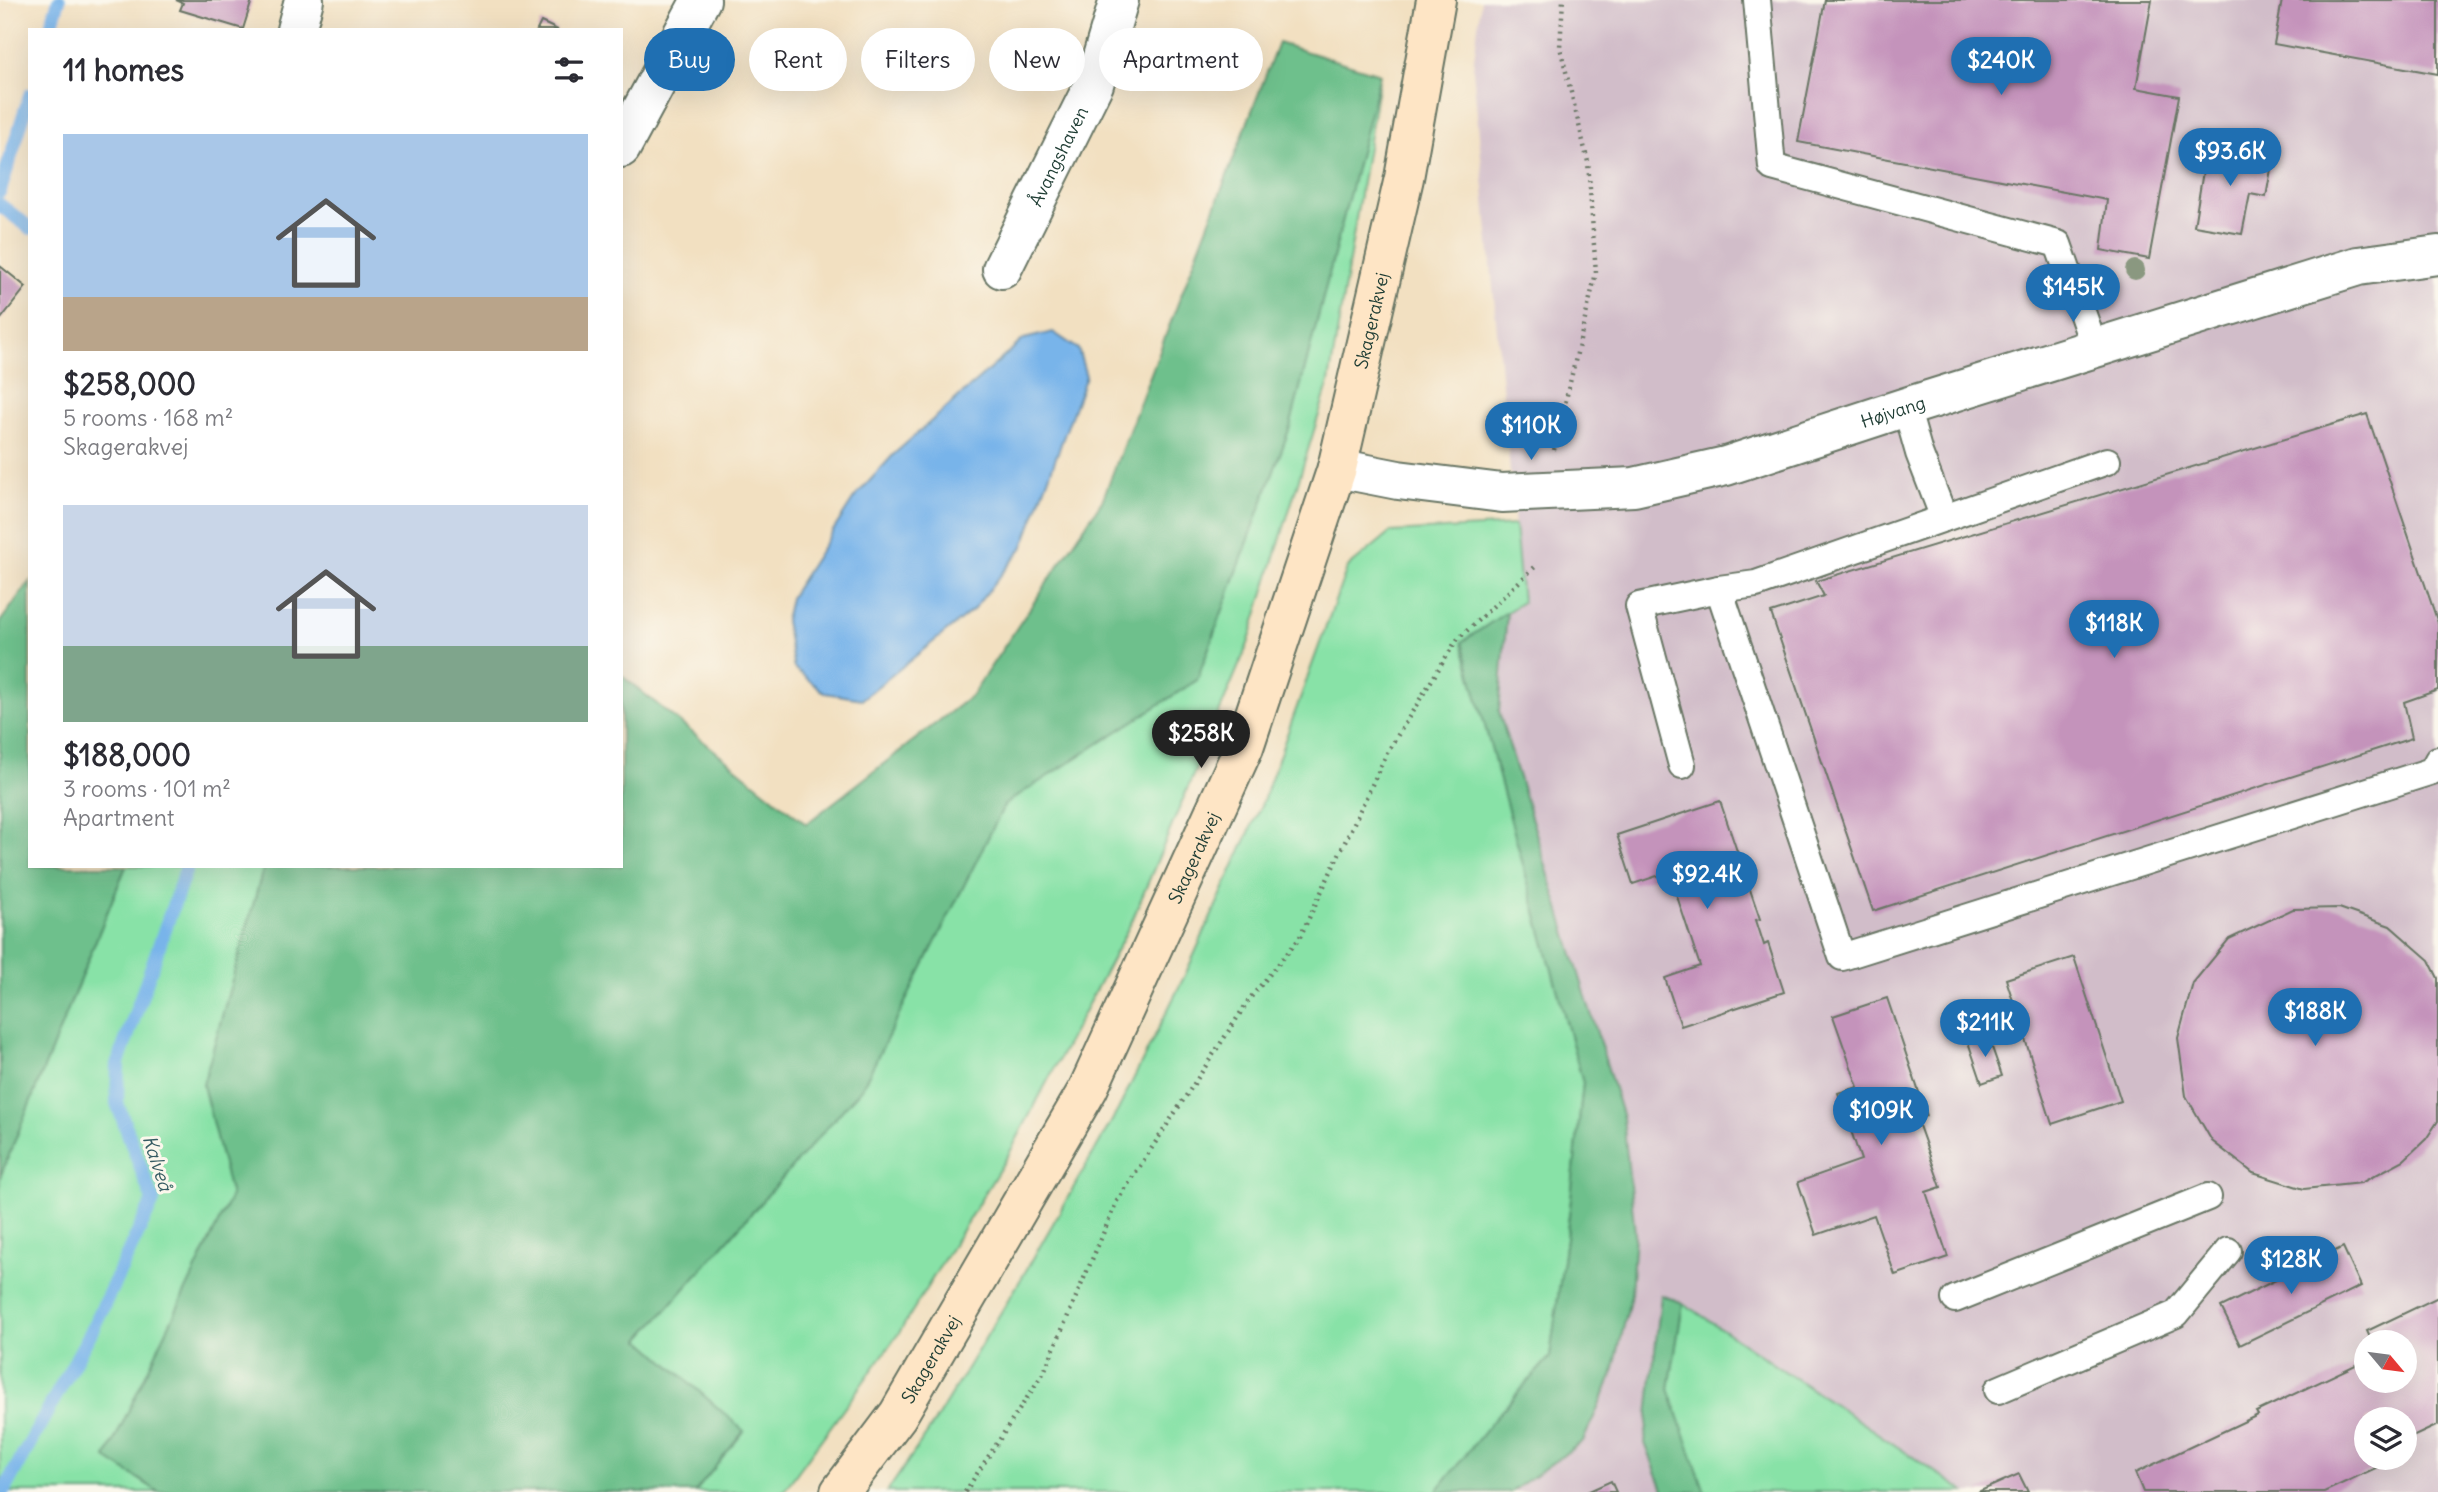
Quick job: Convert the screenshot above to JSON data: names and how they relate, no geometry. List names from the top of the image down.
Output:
{
  "streets": {
    "street": ["Åvangshaven", "Skagerakvej", "Højvang"]
  },
  "crossings": [
    ["Skagerakvej", "Højvang"]
  ],
  "water": ["Kalveå"],
  "north": "bottom right",
  "page": {
    "chip": [
      "Buy",
      "Rent",
      "Filters",
      "New",
      "Apartment"
    ],
    "heading": "11 homes",
    "price": [
      "$240K",
      "$93.6K",
      "$145K",
      "$110K",
      "$118K",
      "$258K",
      "$92.4K",
      "$188K",
      "$211K",
      "$109K",
      "$128K"
    ],
    "list": [
      {
        "name": "$258,000",
        "note": "5 rooms · 168 m² · Skagerakvej"
      },
      {
        "name": "$188,000",
        "note": "3 rooms · 101 m² · Apartment"
      }
    ]
  }
}
